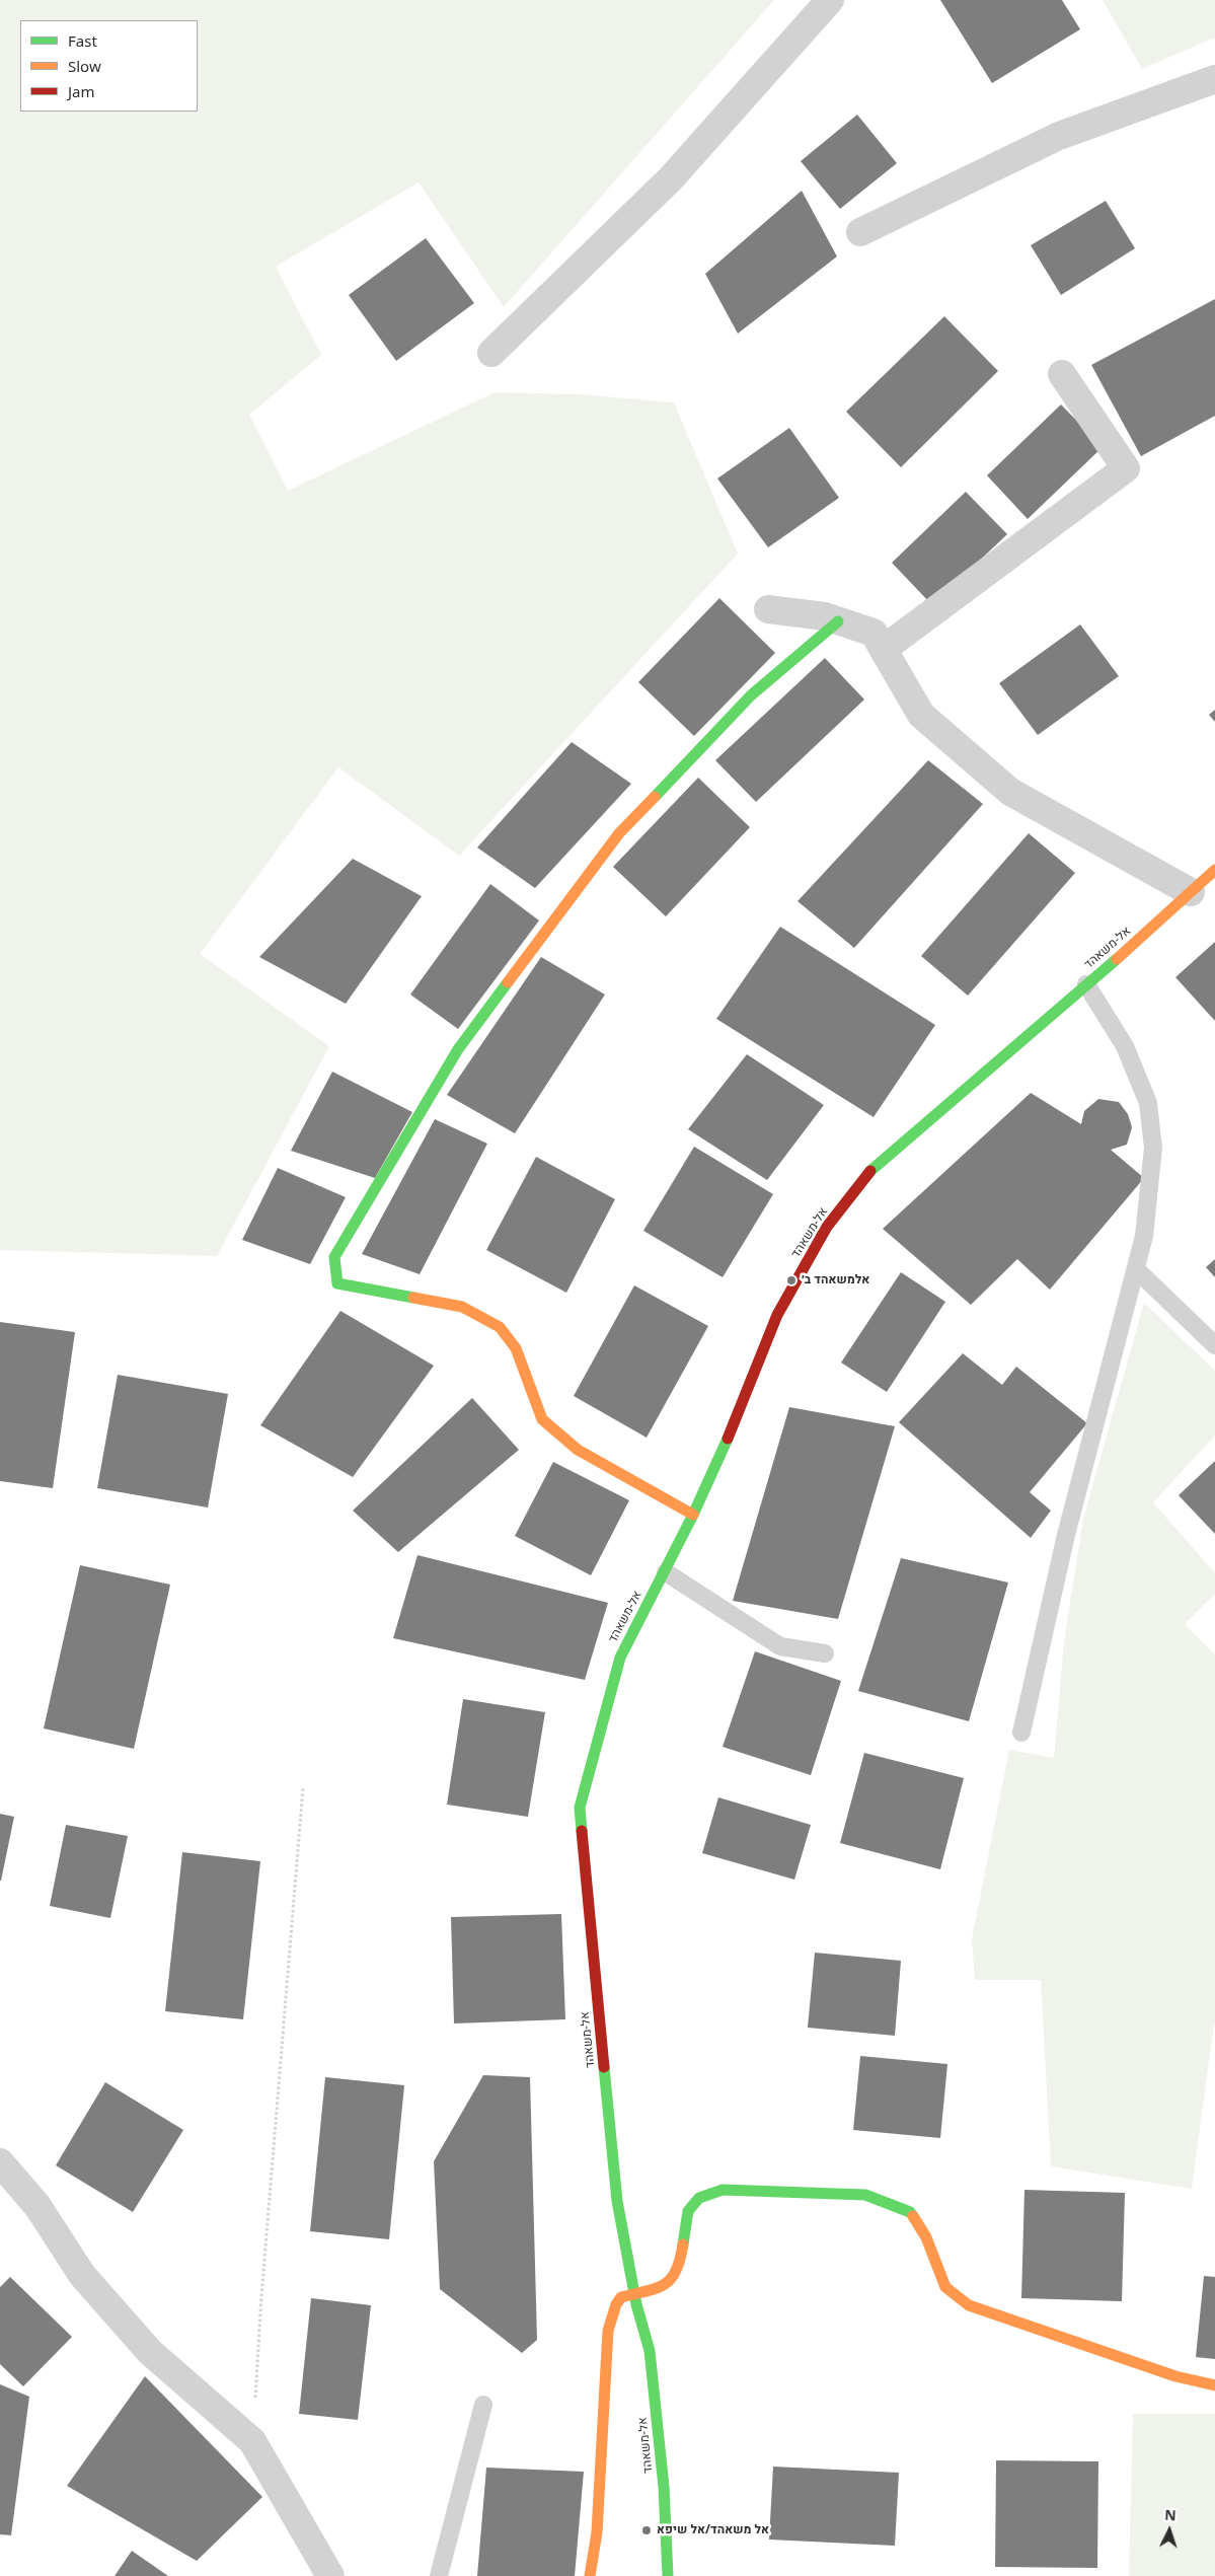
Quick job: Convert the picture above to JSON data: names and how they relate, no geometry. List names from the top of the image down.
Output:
{
  "streets": {
    "street": ["אל-משאהד"]
  },
  "places": ["אלמשאהד ב׳", "אל משאהד/אל שיפא"],
  "legend": ["Fast", "Slow", "Jam"],
  "north": "top"
}
